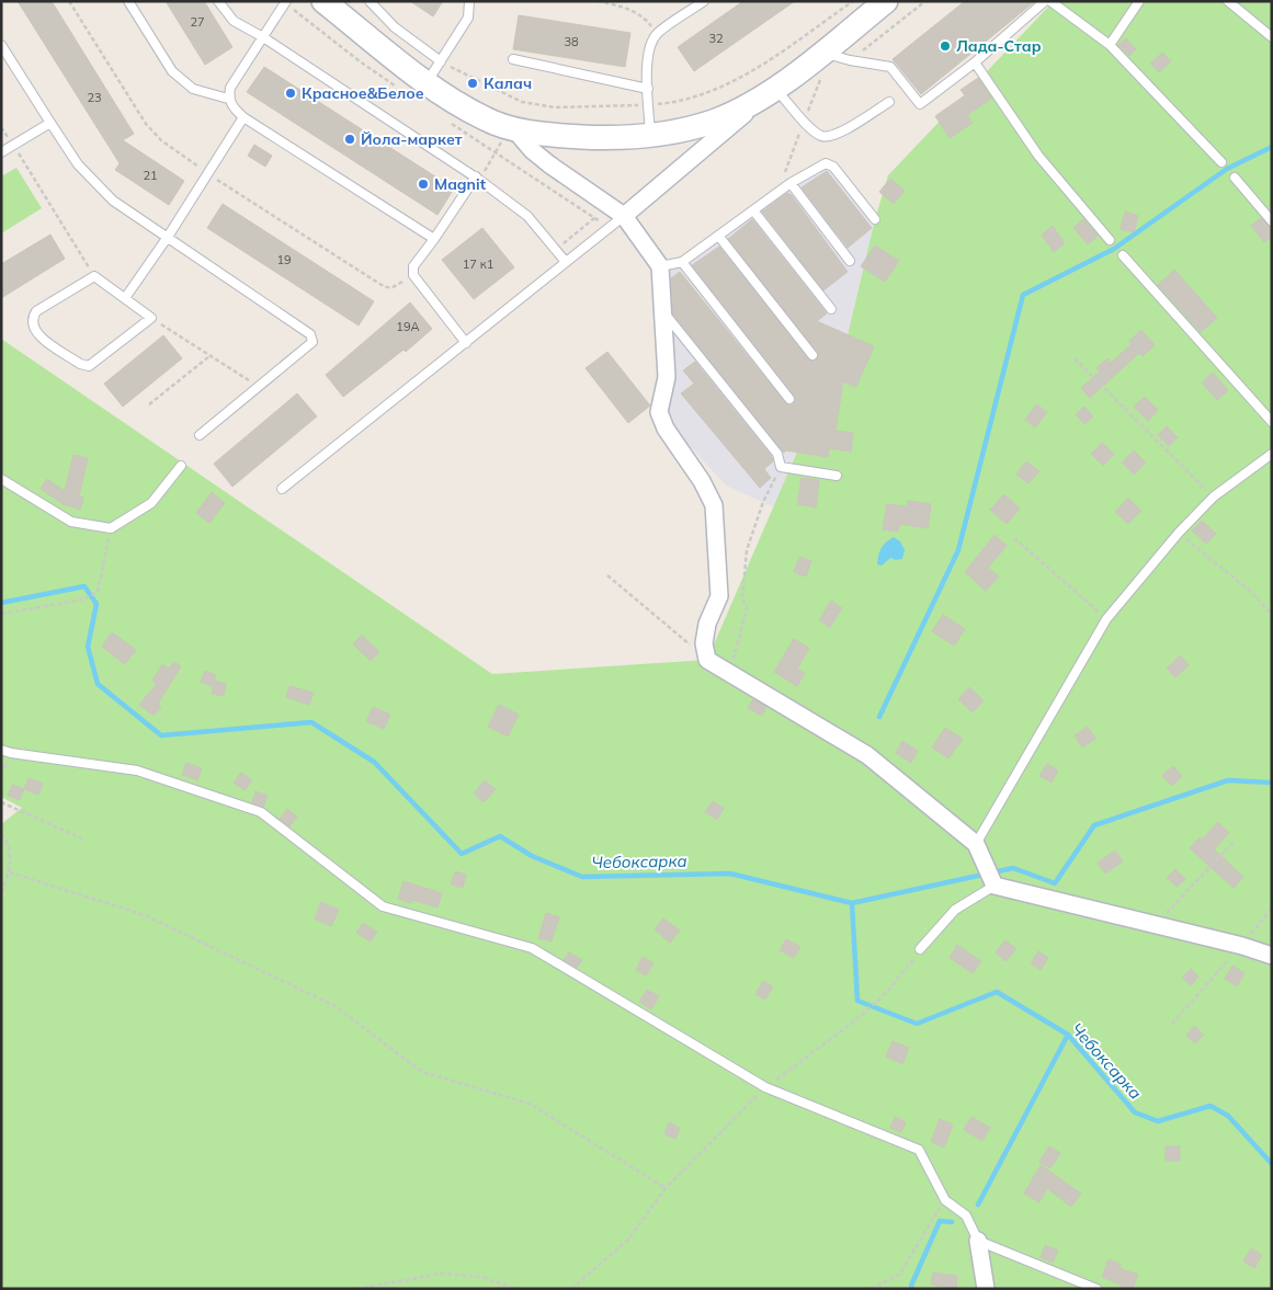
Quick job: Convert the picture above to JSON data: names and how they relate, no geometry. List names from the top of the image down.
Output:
{
  "water": ["Чебоксарка"],
  "places": [
    "Лада-Стар",
    "Калач",
    "Красное&Белое",
    "Йола-маркет",
    "Magnit"
  ],
  "house_numbers": [
    "27",
    "32",
    "38",
    "23",
    "21",
    "19",
    "17 к1",
    "19А"
  ]
}
